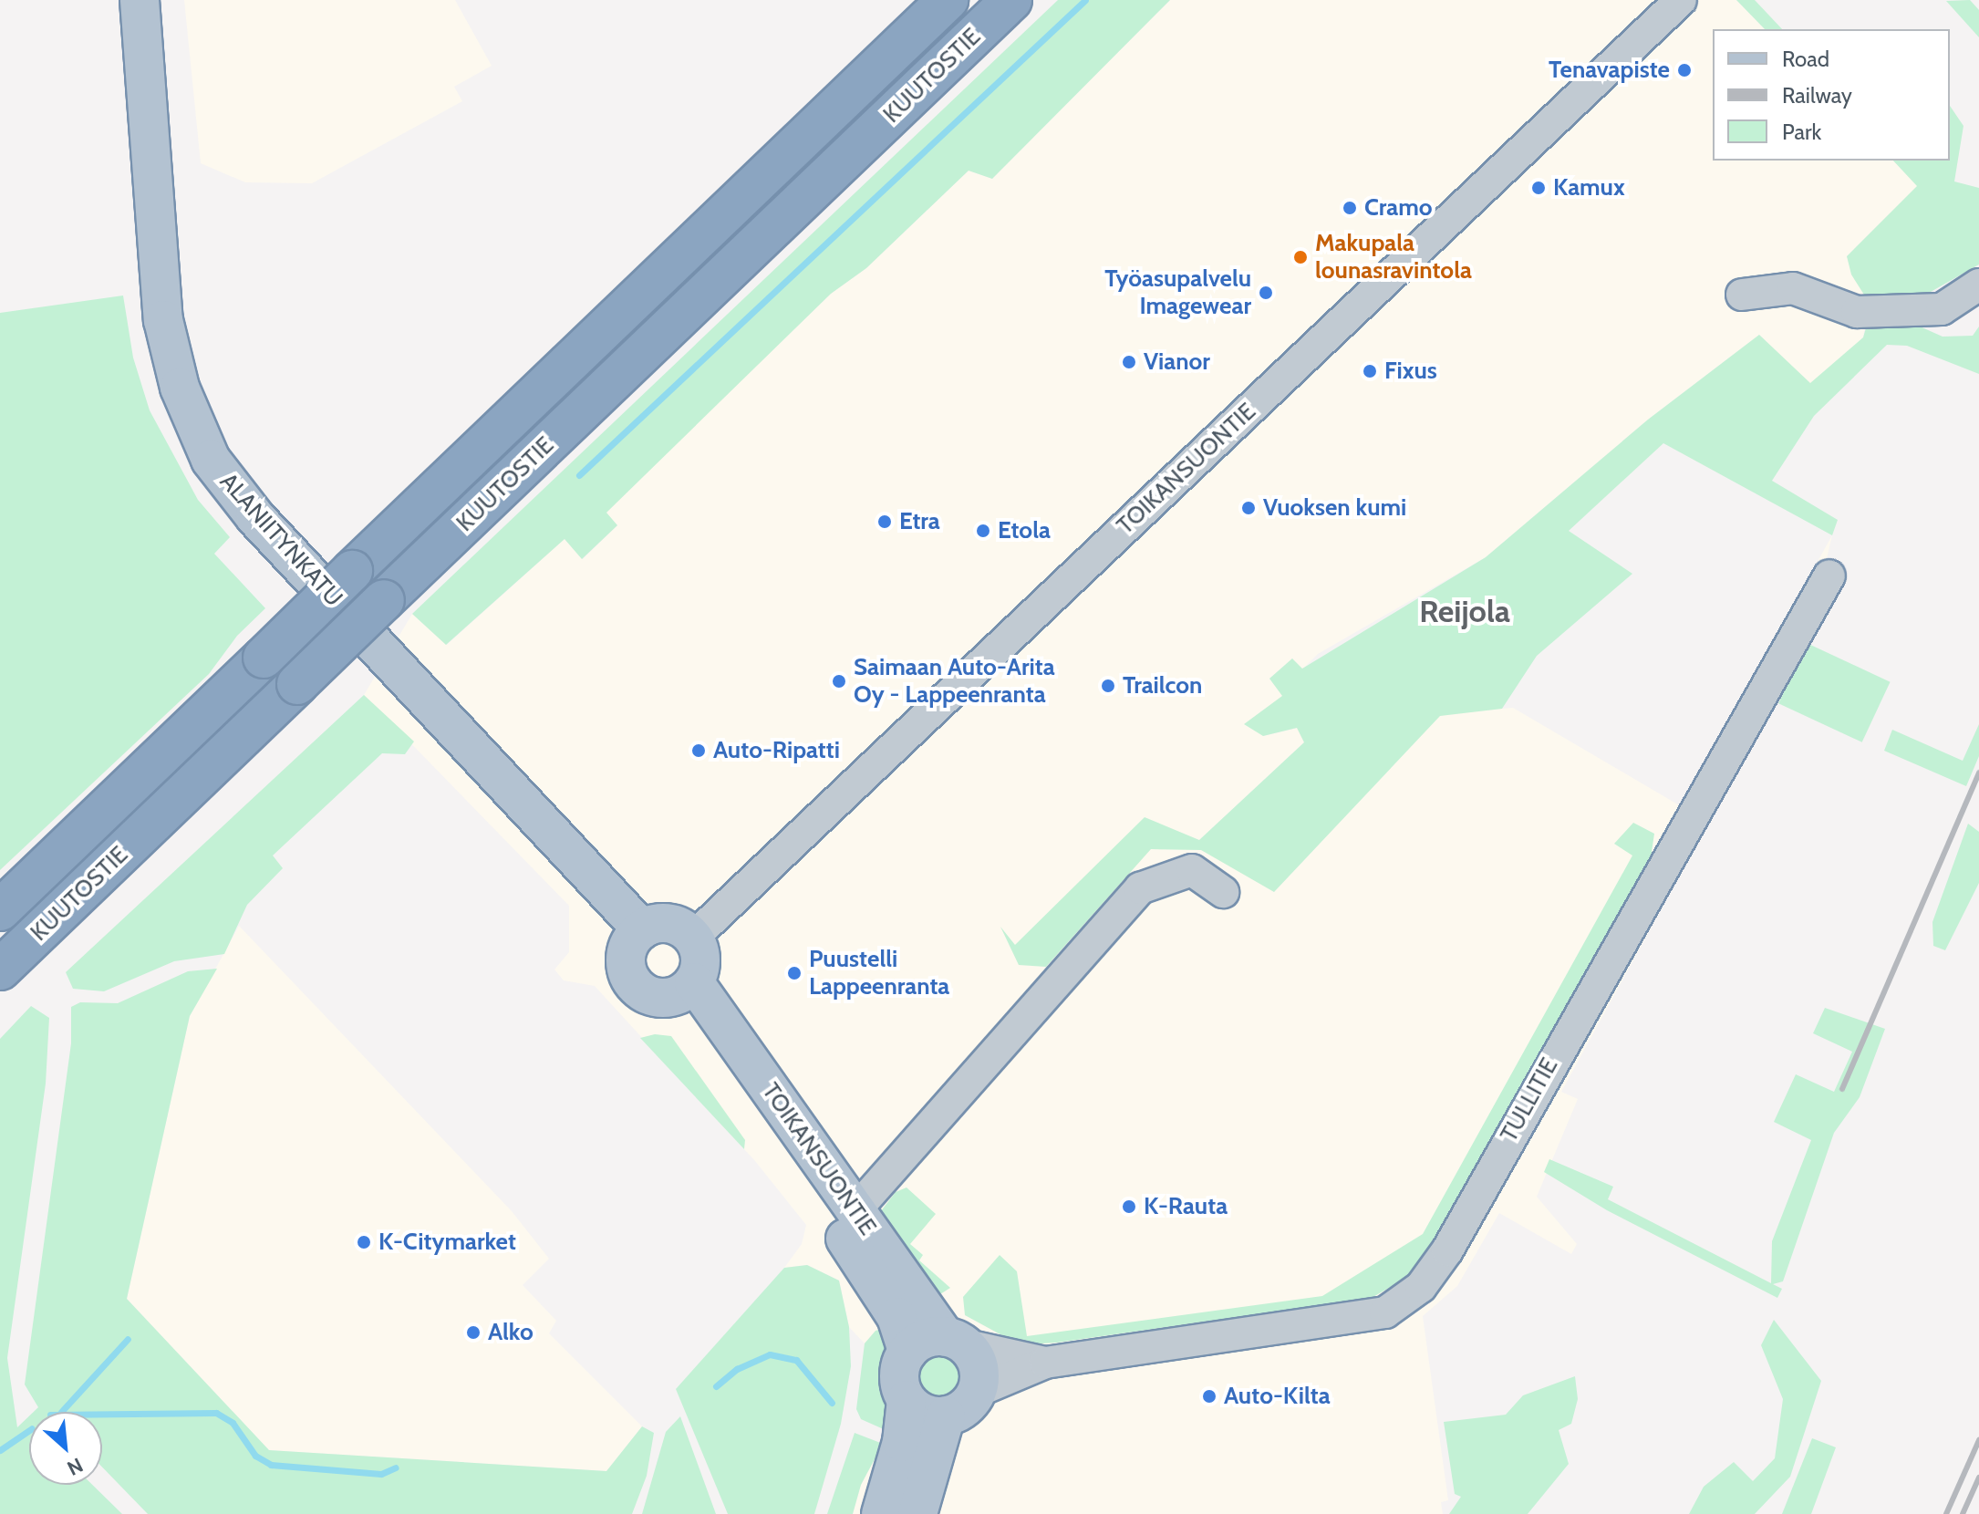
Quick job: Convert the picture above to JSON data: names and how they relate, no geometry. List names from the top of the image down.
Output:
{
  "streets": {
    "highway": ["KUUTOSTIE"],
    "main road": ["TOIKANSUONTIE", "ALANIITYNKATU"],
    "street": ["TULLITIE"]
  },
  "crossings": [
    ["TOIKANSUONTIE", "ALANIITYNKATU"],
    ["TOIKANSUONTIE", "TULLITIE"]
  ],
  "districts": ["Reijola"],
  "places": [
    "Tenavapiste",
    "Kamux",
    "Cramo",
    "Makupala lounasravintola",
    "Työasupalvelu Imagewear",
    "Vianor",
    "Fixus",
    "Vuoksen kumi",
    "Etra",
    "Etola",
    "Saimaan Auto-Arita Oy - Lappeenranta",
    "Trailcon",
    "Auto-Ripatti",
    "Puustelli Lappeenranta",
    "K-Rauta",
    "K-Citymarket",
    "Alko",
    "Auto-Kilta"
  ],
  "legend": ["Road", "Railway", "Park"],
  "north": "bottom right"
}
